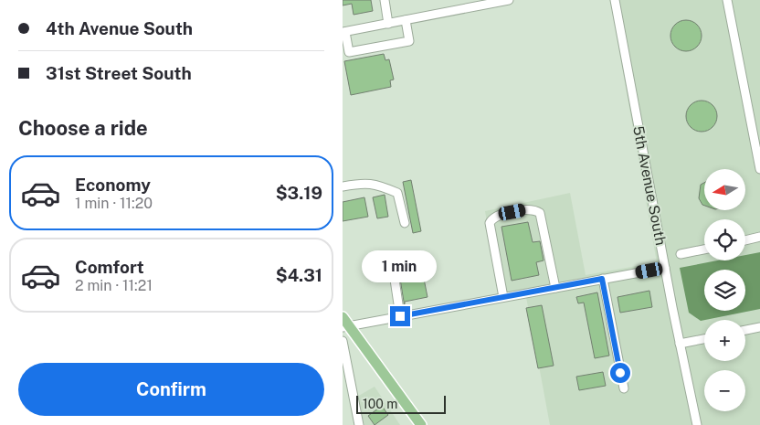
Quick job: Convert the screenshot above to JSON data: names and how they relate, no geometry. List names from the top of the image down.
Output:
{
  "streets": {
    "street": ["5th Avenue South"]
  },
  "scale_bar": "100 m",
  "north": "left",
  "page": {
    "banner": ["4th Avenue South", "31st Street South"],
    "heading": "Choose a ride",
    "list": [
      {
        "name": "Economy",
        "note": "1 min · 11:20",
        "value": "$3.19"
      },
      {
        "name": "Comfort",
        "note": "2 min · 11:21",
        "value": "$4.31"
      }
    ],
    "map_buttons": ["+", "−"],
    "bubble": "1 min",
    "buttons": "Confirm",
    "scale": "100 m"
  }
}
